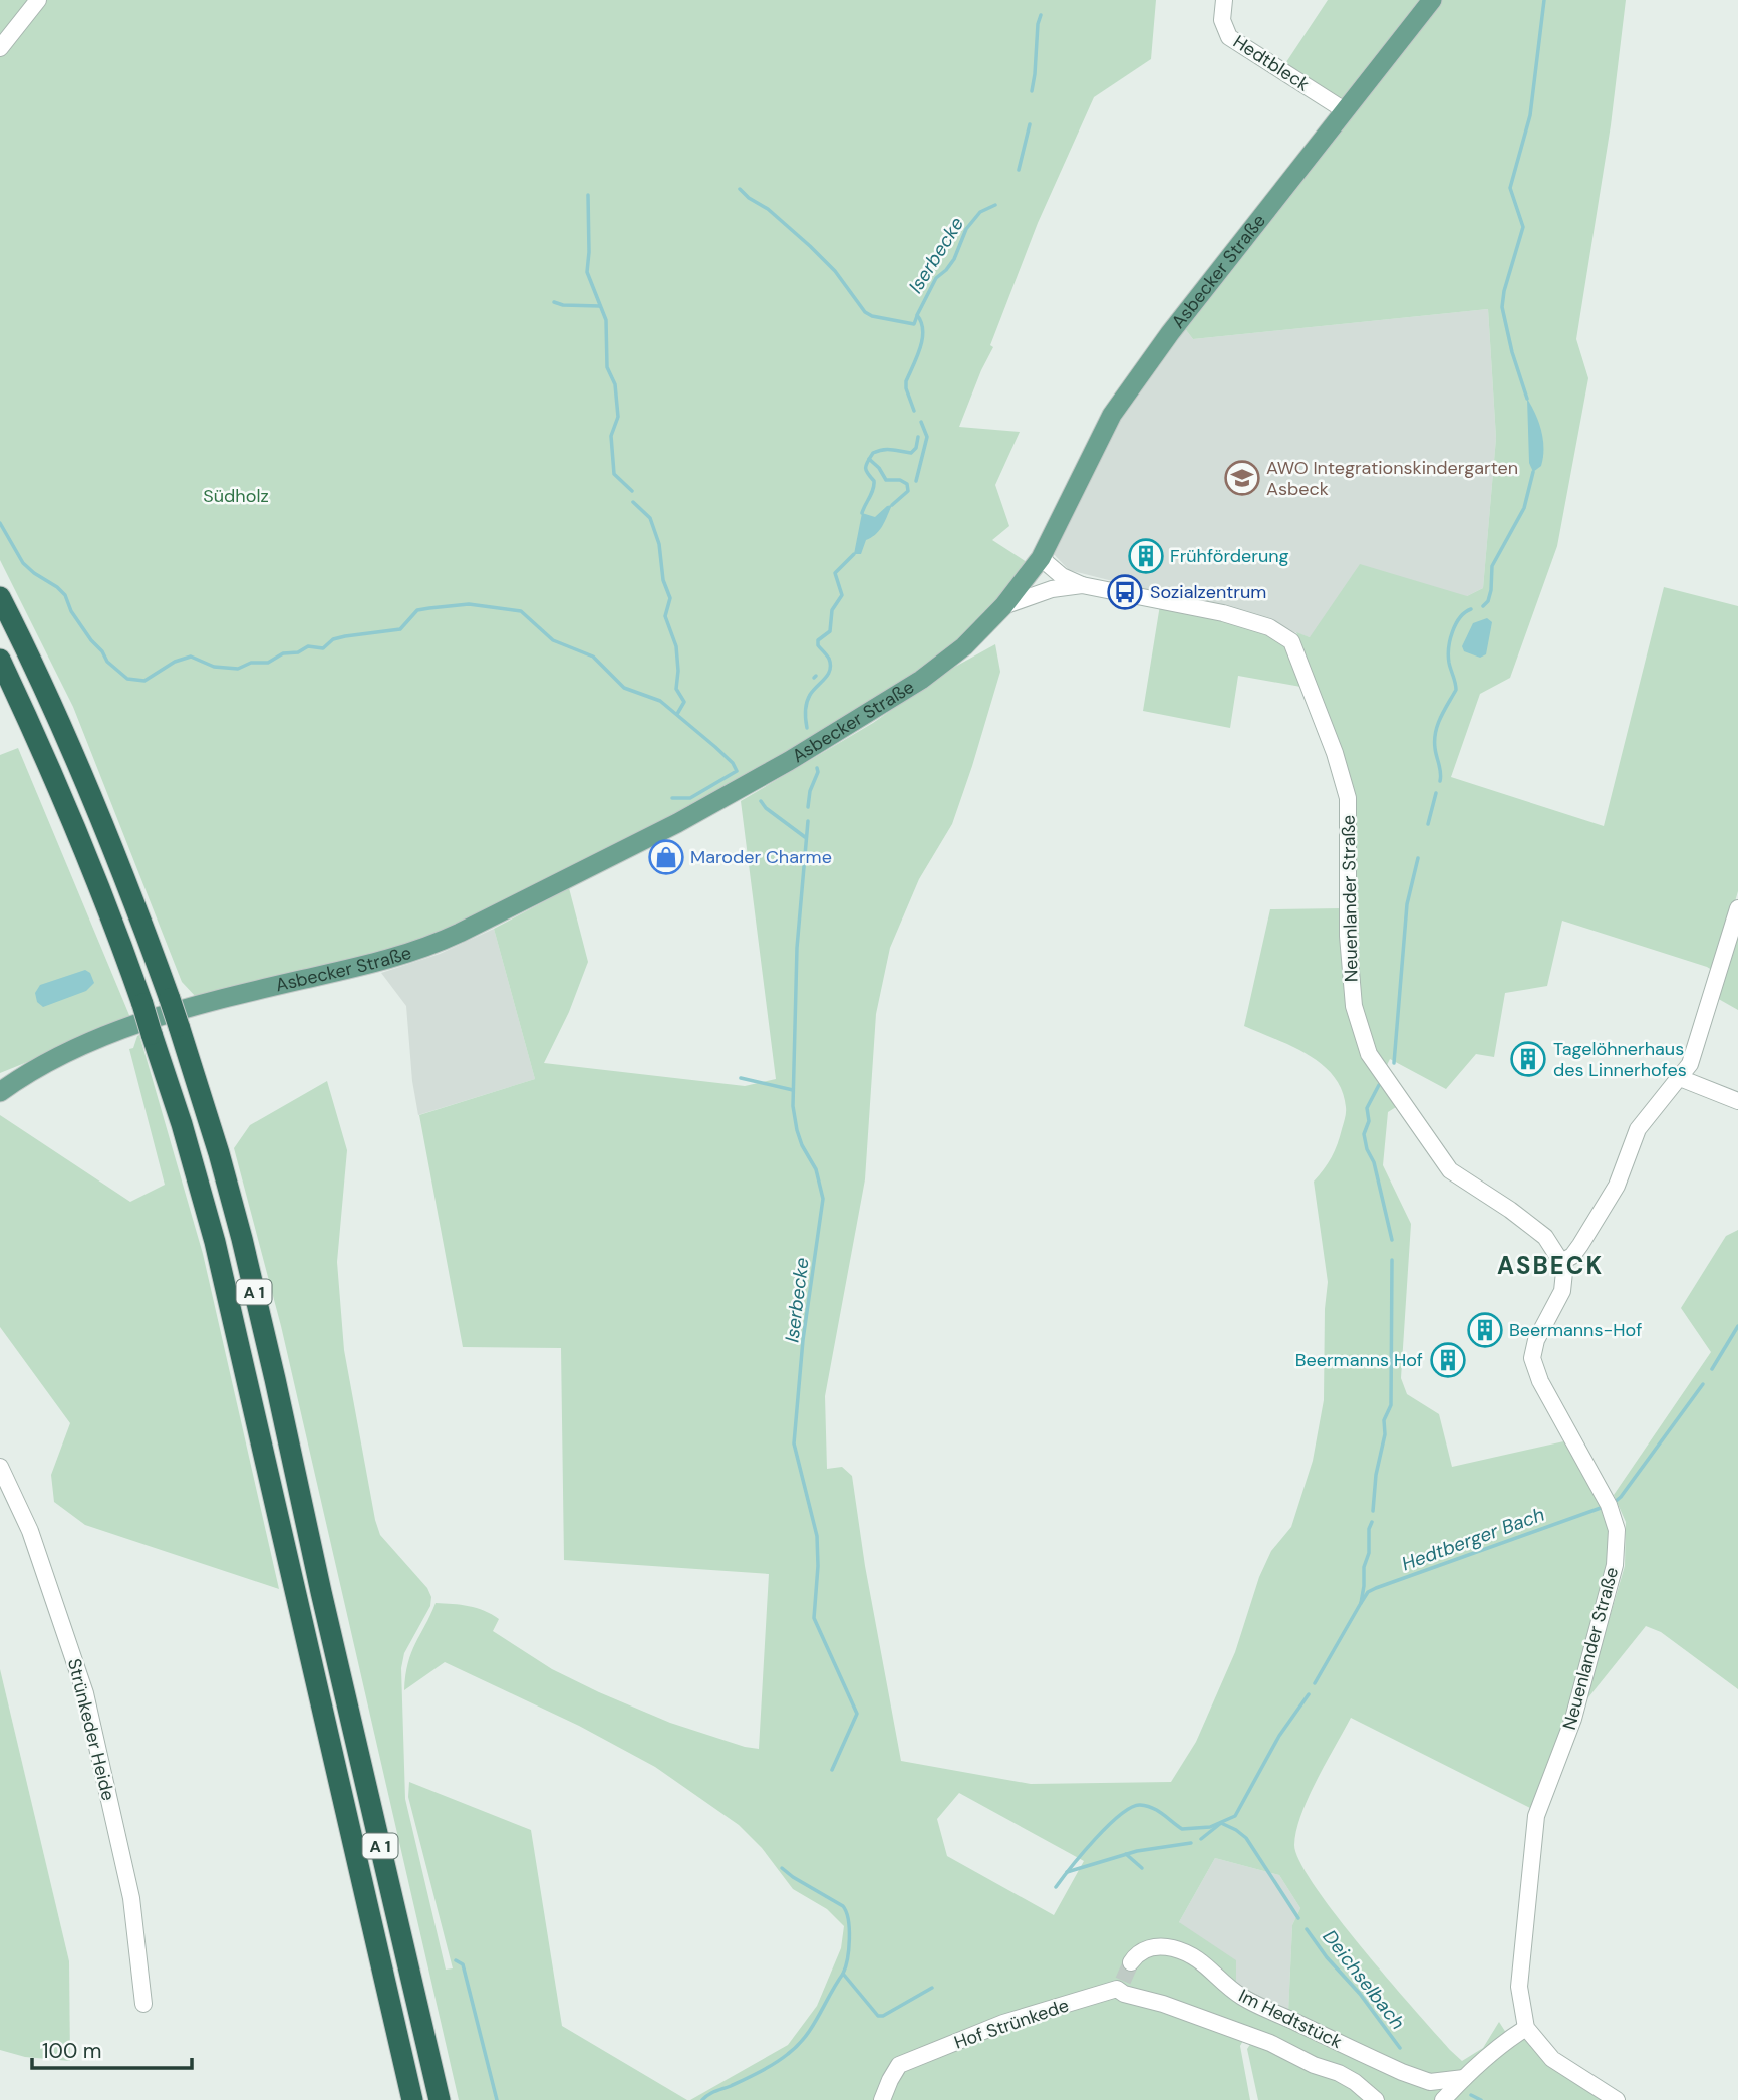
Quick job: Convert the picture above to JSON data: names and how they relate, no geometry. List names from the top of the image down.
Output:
{
  "streets": {
    "highway": ["A 1"],
    "main road": ["Asbecker Straße"],
    "street": [
      "Hedtbleck",
      "Neuenlander Straße",
      "Strünkeder Heide",
      "Im Hedtstück",
      "Hof Strünkede"
    ]
  },
  "crossings": [
    ["Hedtbleck", "Asbecker Straße"],
    ["Asbecker Straße", "Neuenlander Straße"],
    ["Im Hedtstück", "Hof Strünkede"]
  ],
  "districts": ["ASBECK"],
  "water": ["Iserbecke", "Hedtberger Bach", "Deichselbach"],
  "parks": ["Südholz"],
  "places": {
    "school or university": ["AWO Integrationskindergarten Asbeck"],
    "building": [
      "Frühförderung",
      "Tagelöhnerhaus des Linnerhofes",
      "Beermanns-Hof",
      "Beermanns Hof"
    ],
    "bus stop": ["Sozialzentrum"],
    "shop": ["Maroder Charme"]
  },
  "scale_bar": "100 m"
}
